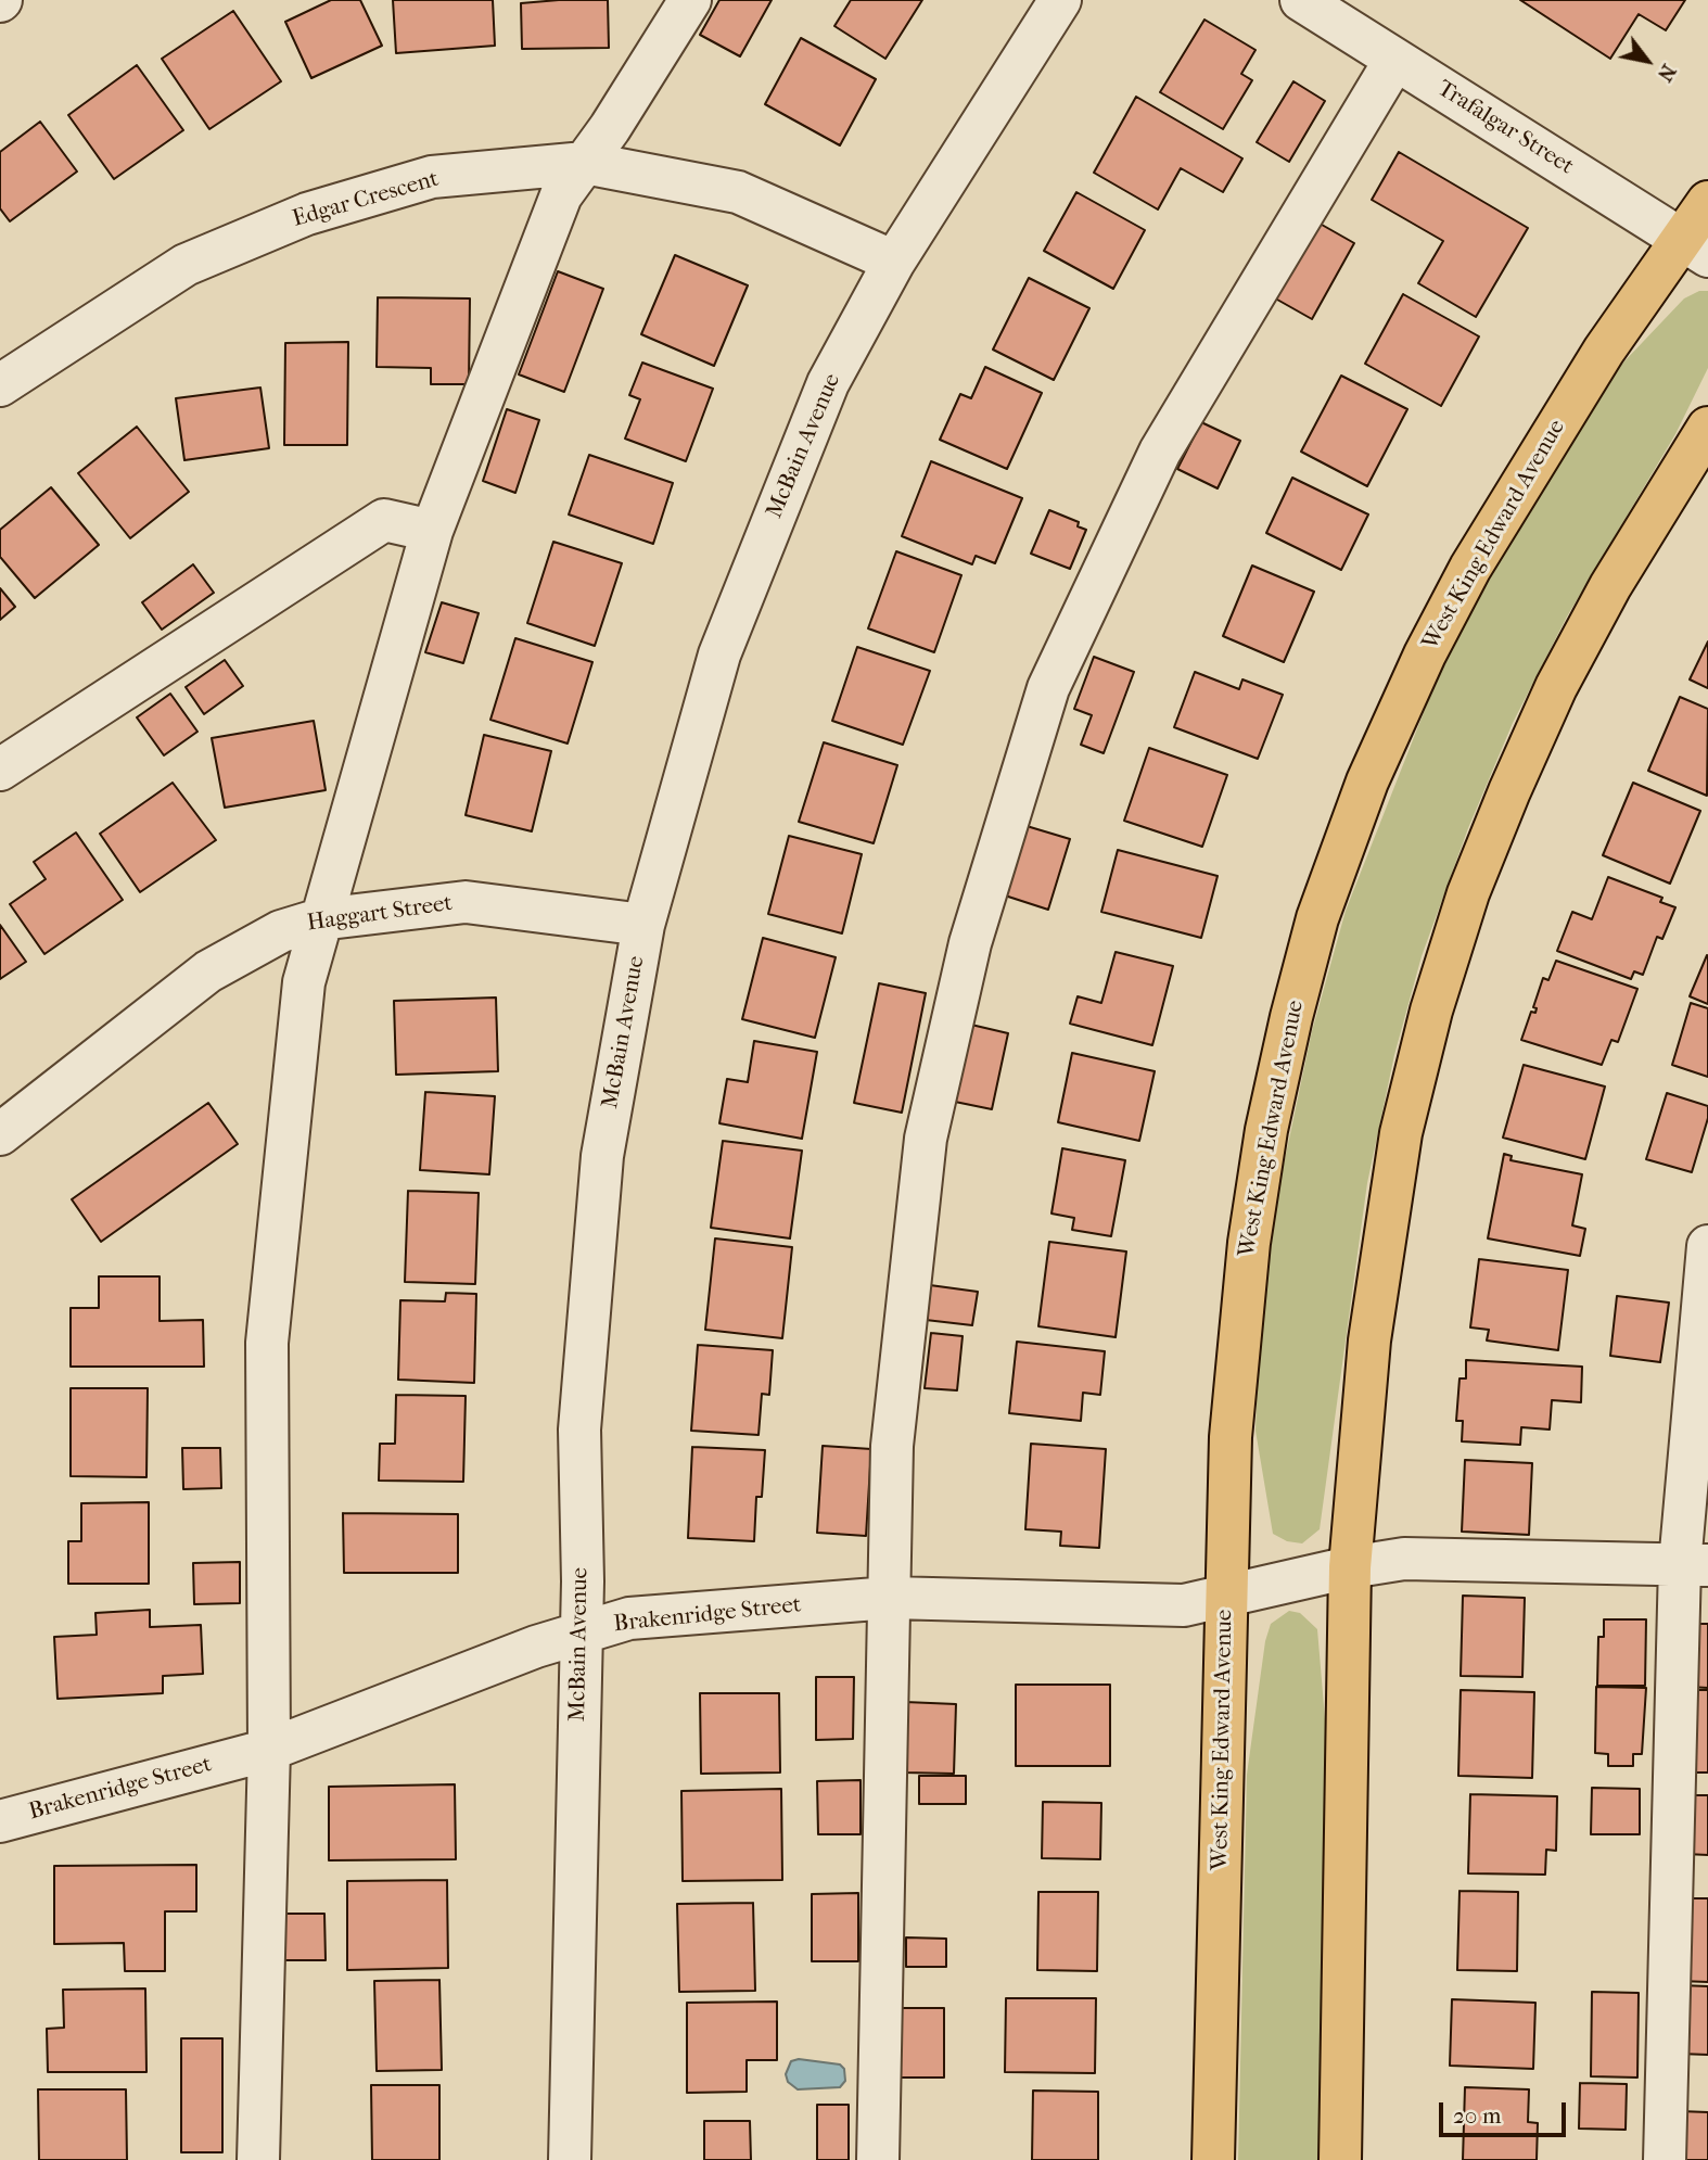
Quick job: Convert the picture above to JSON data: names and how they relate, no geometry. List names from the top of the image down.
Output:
{
  "streets": {
    "main road": ["West King Edward Avenue"],
    "street": [
      "Trafalgar Street",
      "Edgar Crescent",
      "McBain Avenue",
      "Haggart Street",
      "Brakenridge Street"
    ]
  },
  "crossings": [
    ["Trafalgar Street", "West King Edward Avenue"],
    ["Edgar Crescent", "McBain Avenue"],
    ["McBain Avenue", "Haggart Street"],
    ["McBain Avenue", "Brakenridge Street"],
    ["West King Edward Avenue", "Brakenridge Street"]
  ],
  "scale_bar": "20 m",
  "north": "bottom right"
}
